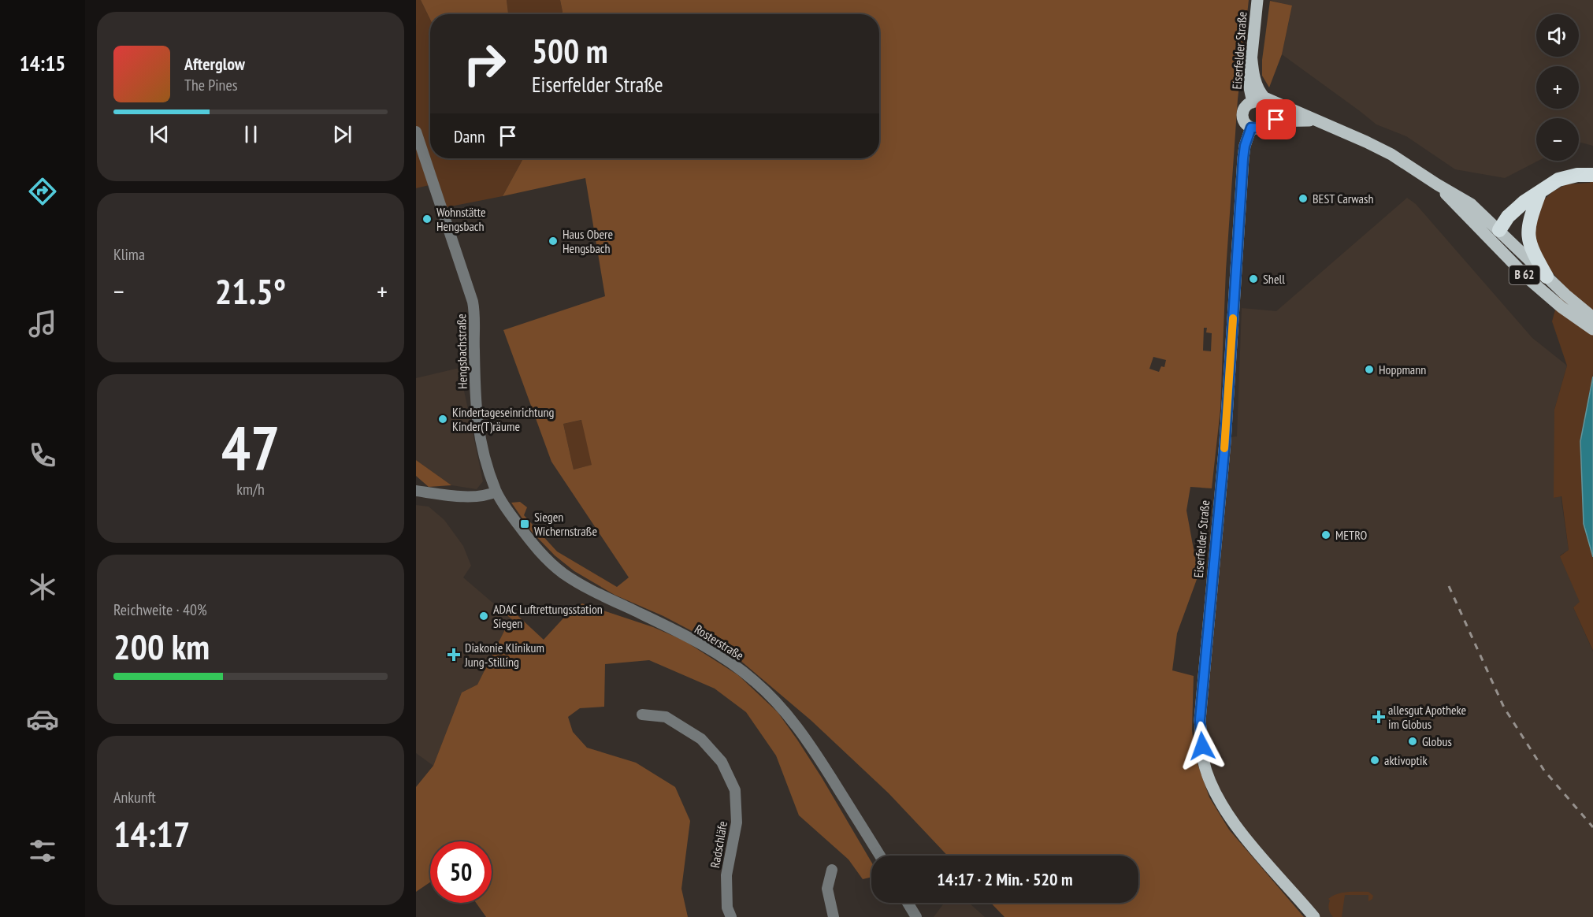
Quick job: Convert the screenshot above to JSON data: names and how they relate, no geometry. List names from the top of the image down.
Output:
{
  "streets": {
    "highway": ["B 62"],
    "main road": ["Eiserfelder Straße"],
    "street": ["Hengsbachstraße", "Rosterstraße", "Radschläfe"]
  },
  "crossings": [
    ["Hengsbachstraße", "Rosterstraße"]
  ],
  "places": {
    "other": [
      "BEST Carwash",
      "Wohnstätte Hengsbach",
      "Haus Obere Hengsbach",
      "Shell",
      "Hoppmann",
      "Kindertageseinrichtung Kinder(T)räume",
      "METRO",
      "ADAC Luftrettungsstation Siegen",
      "Globus",
      "aktivoptik"
    ],
    "transit": ["Siegen Wichernstraße"],
    "health": ["Diakonie Klinikum Jung-Stilling", "allesgut Apotheke im Globus"]
  },
  "page": {
    "tabs": "14:15",
    "map_buttons": ["+", "−"],
    "turn": ["500 m", "Eiserfelder Straße"],
    "song": ["Afterglow", "The Pines"],
    "then": "Dann",
    "tile": [
      "Klima",
      ["47", "km/h"],
      ["Reichweite · 40%", "200 km"],
      ["Ankunft", "14:17"]
    ],
    "heat": ["−", "21.5°", "+"],
    "limit": "50",
    "trip": "14:17 · 2 Min. · 520 m"
  }
}
